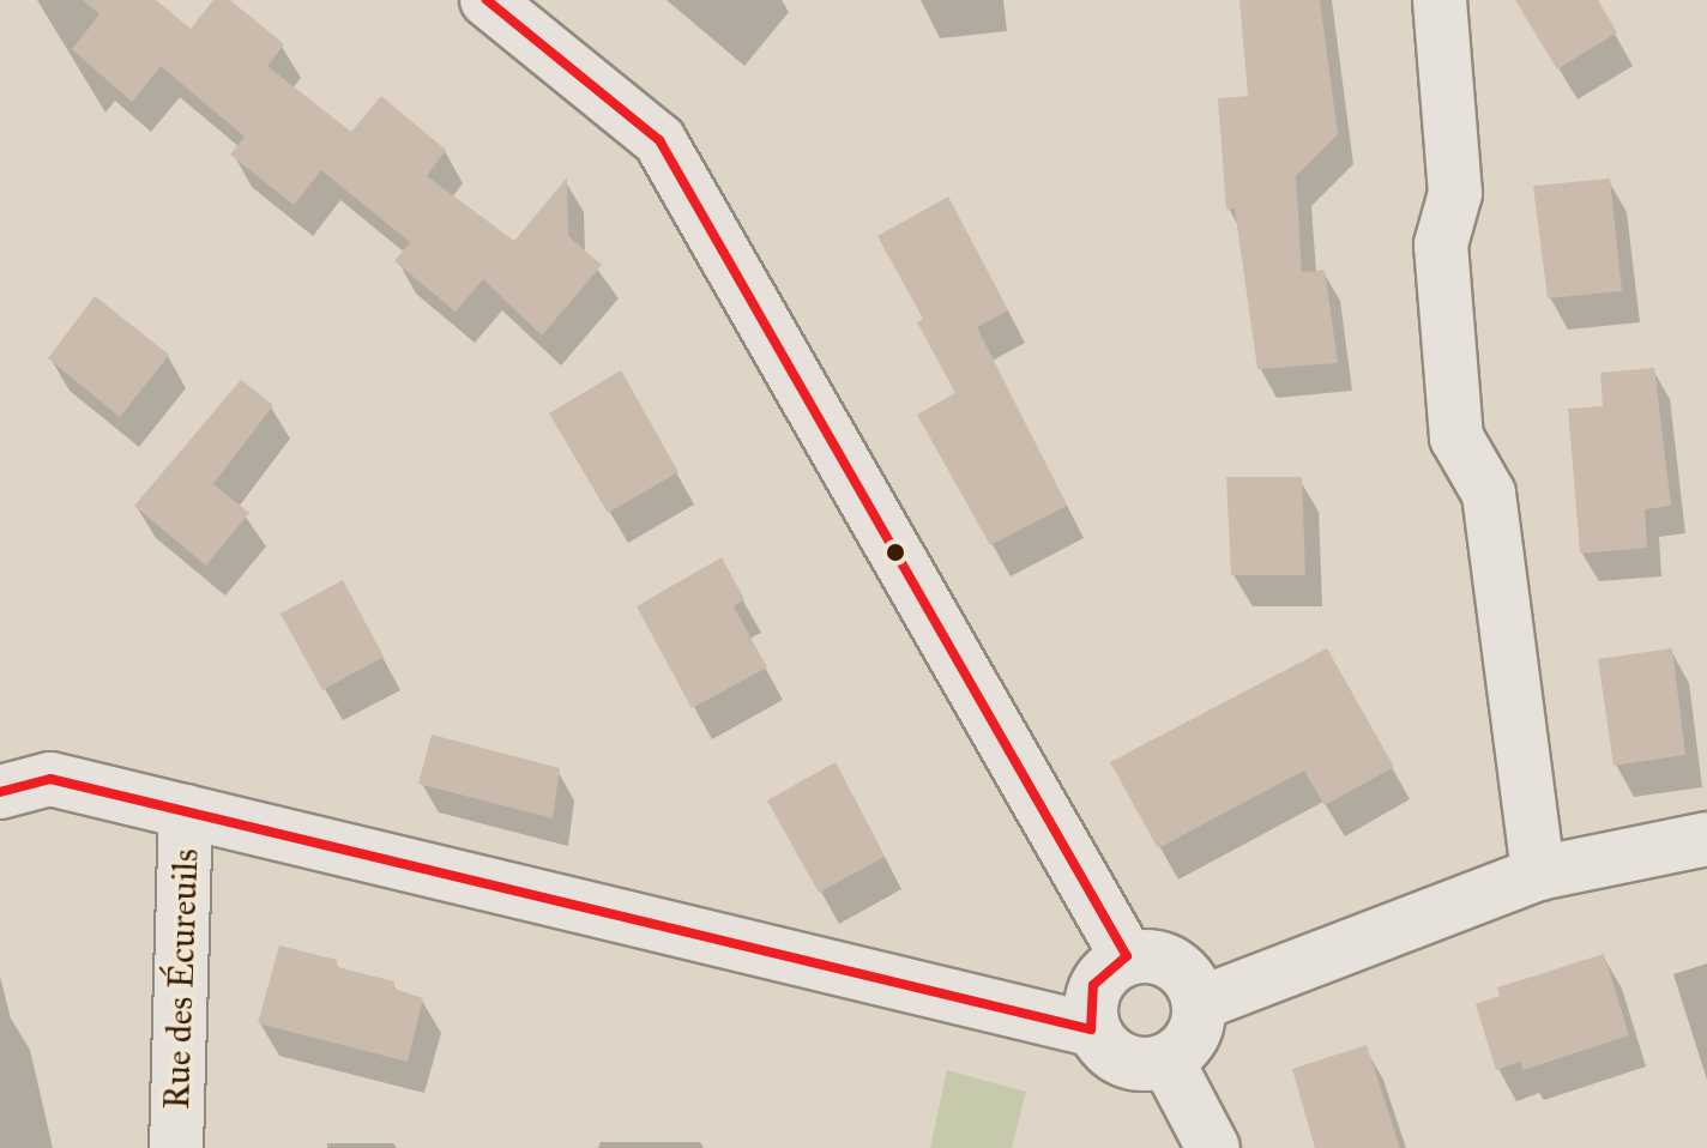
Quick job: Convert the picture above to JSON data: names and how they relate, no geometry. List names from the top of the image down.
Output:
{
  "streets": {
    "street": ["Rue des Écureuils"]
  }
}
